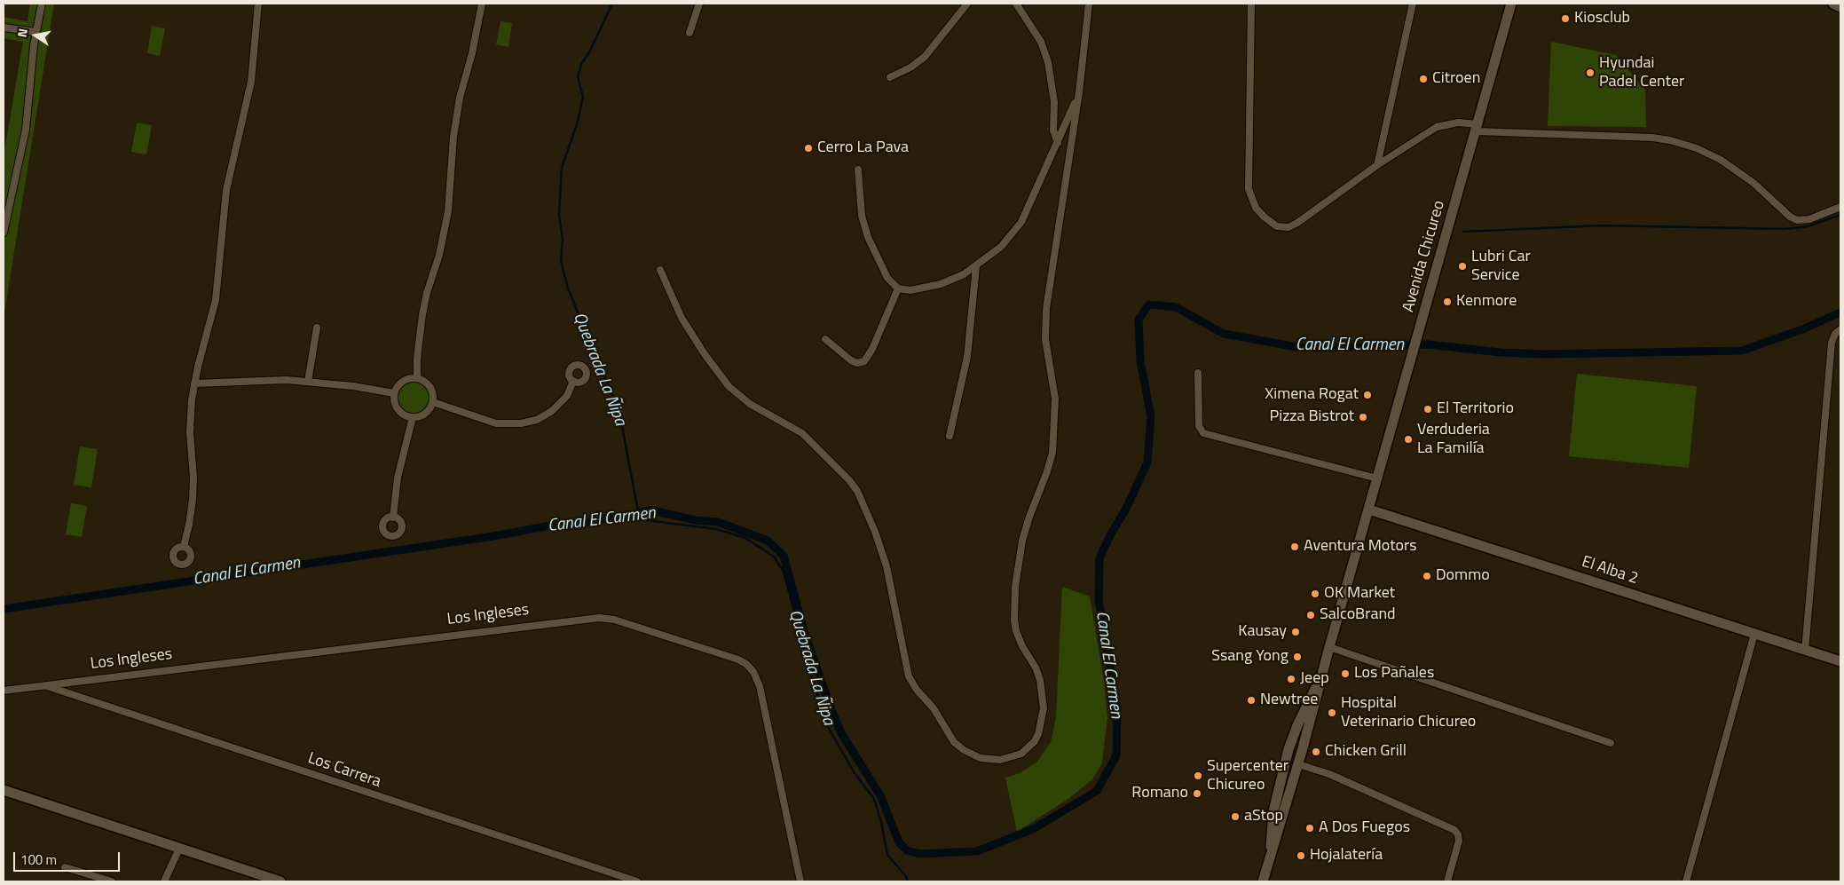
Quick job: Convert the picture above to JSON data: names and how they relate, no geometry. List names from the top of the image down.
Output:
{
  "streets": {
    "main road": ["Avenida Chicureo", "El Alba 2"],
    "street": ["Los Ingleses", "Los Carrera"]
  },
  "crossings": [
    ["Avenida Chicureo", "El Alba 2"],
    ["Los Ingleses", "Los Carrera"]
  ],
  "water": ["Canal El Carmen", "Quebrada La Ñipa"],
  "places": [
    "Kiosclub",
    "Hyundai Padel Center",
    "Citroen",
    "Cerro La Pava",
    "Lubri Car Service",
    "Kenmore",
    "Ximena Rogat",
    "El Territorio",
    "Pizza Bistrot",
    "Verduderia La Familía",
    "Aventura Motors",
    "Dommo",
    "OK Market",
    "SalcoBrand",
    "Kausay",
    "Ssang Yong",
    "Los Pañales",
    "Jeep",
    "Newtree",
    "Hospital Veterinario Chicureo",
    "Chicken Grill",
    "Supercenter Chicureo",
    "Romano",
    "aStop",
    "A Dos Fuegos",
    "Hojalatería"
  ],
  "scale_bar": "100 m",
  "north": "left"
}
